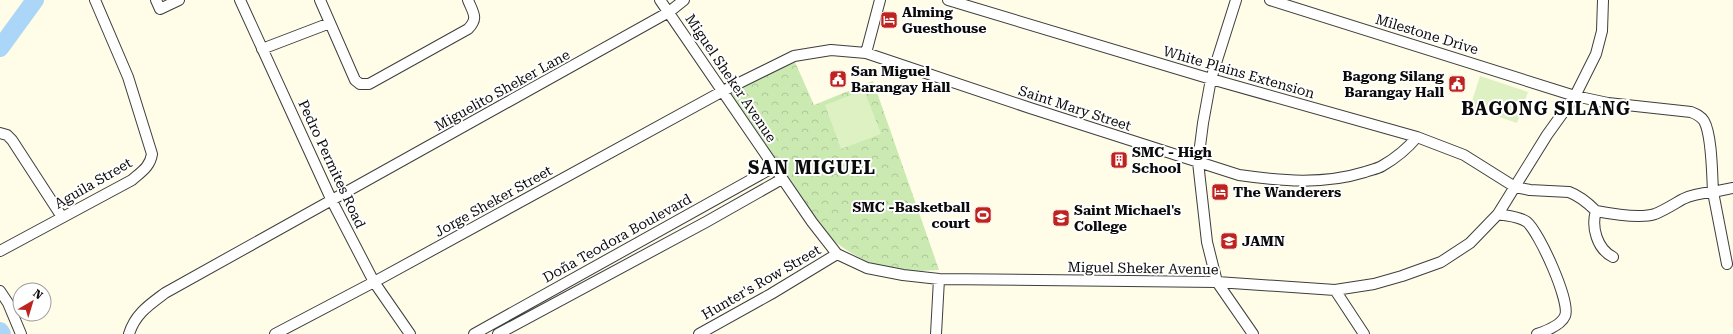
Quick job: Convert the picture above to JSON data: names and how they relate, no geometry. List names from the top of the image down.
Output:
{
  "streets": {
    "street": [
      "Milestone Drive",
      "White Plains Extension",
      "Miguel Sheker Avenue",
      "Miguelito Sheker Lane",
      "Saint Mary Street",
      "Pedro Permites Road",
      "Aguila Street",
      "Jorge Sheker Street",
      "Doña Teodora Boulevard",
      "Hunter's Row Street"
    ]
  },
  "crossings": [
    ["Milestone Drive", "Miguel Sheker Avenue"],
    ["White Plains Extension", "Miguel Sheker Avenue"],
    ["White Plains Extension", "Saint Mary Street"],
    ["Miguel Sheker Avenue", "Miguelito Sheker Lane"],
    ["Miguel Sheker Avenue", "Saint Mary Street"],
    ["Miguel Sheker Avenue", "Jorge Sheker Street"],
    ["Miguel Sheker Avenue", "Doña Teodora Boulevard"],
    ["Miguel Sheker Avenue", "Hunter's Row Street"],
    ["Miguelito Sheker Lane", "Pedro Permites Road"],
    ["Saint Mary Street", "Jorge Sheker Street"],
    ["Pedro Permites Road", "Jorge Sheker Street"]
  ],
  "districts": ["BAGONG SILANG", "SAN MIGUEL"],
  "places": {
    "hotel": ["Alming Guesthouse", "The Wanderers"],
    "public building": ["San Miguel Barangay Hall", "Bagong Silang Barangay Hall"],
    "building": ["SMC - High School"],
    "sports": ["SMC -Basketball court"],
    "school or university": ["Saint Michael's College", "JAMN"]
  },
  "north": "top right"
}
